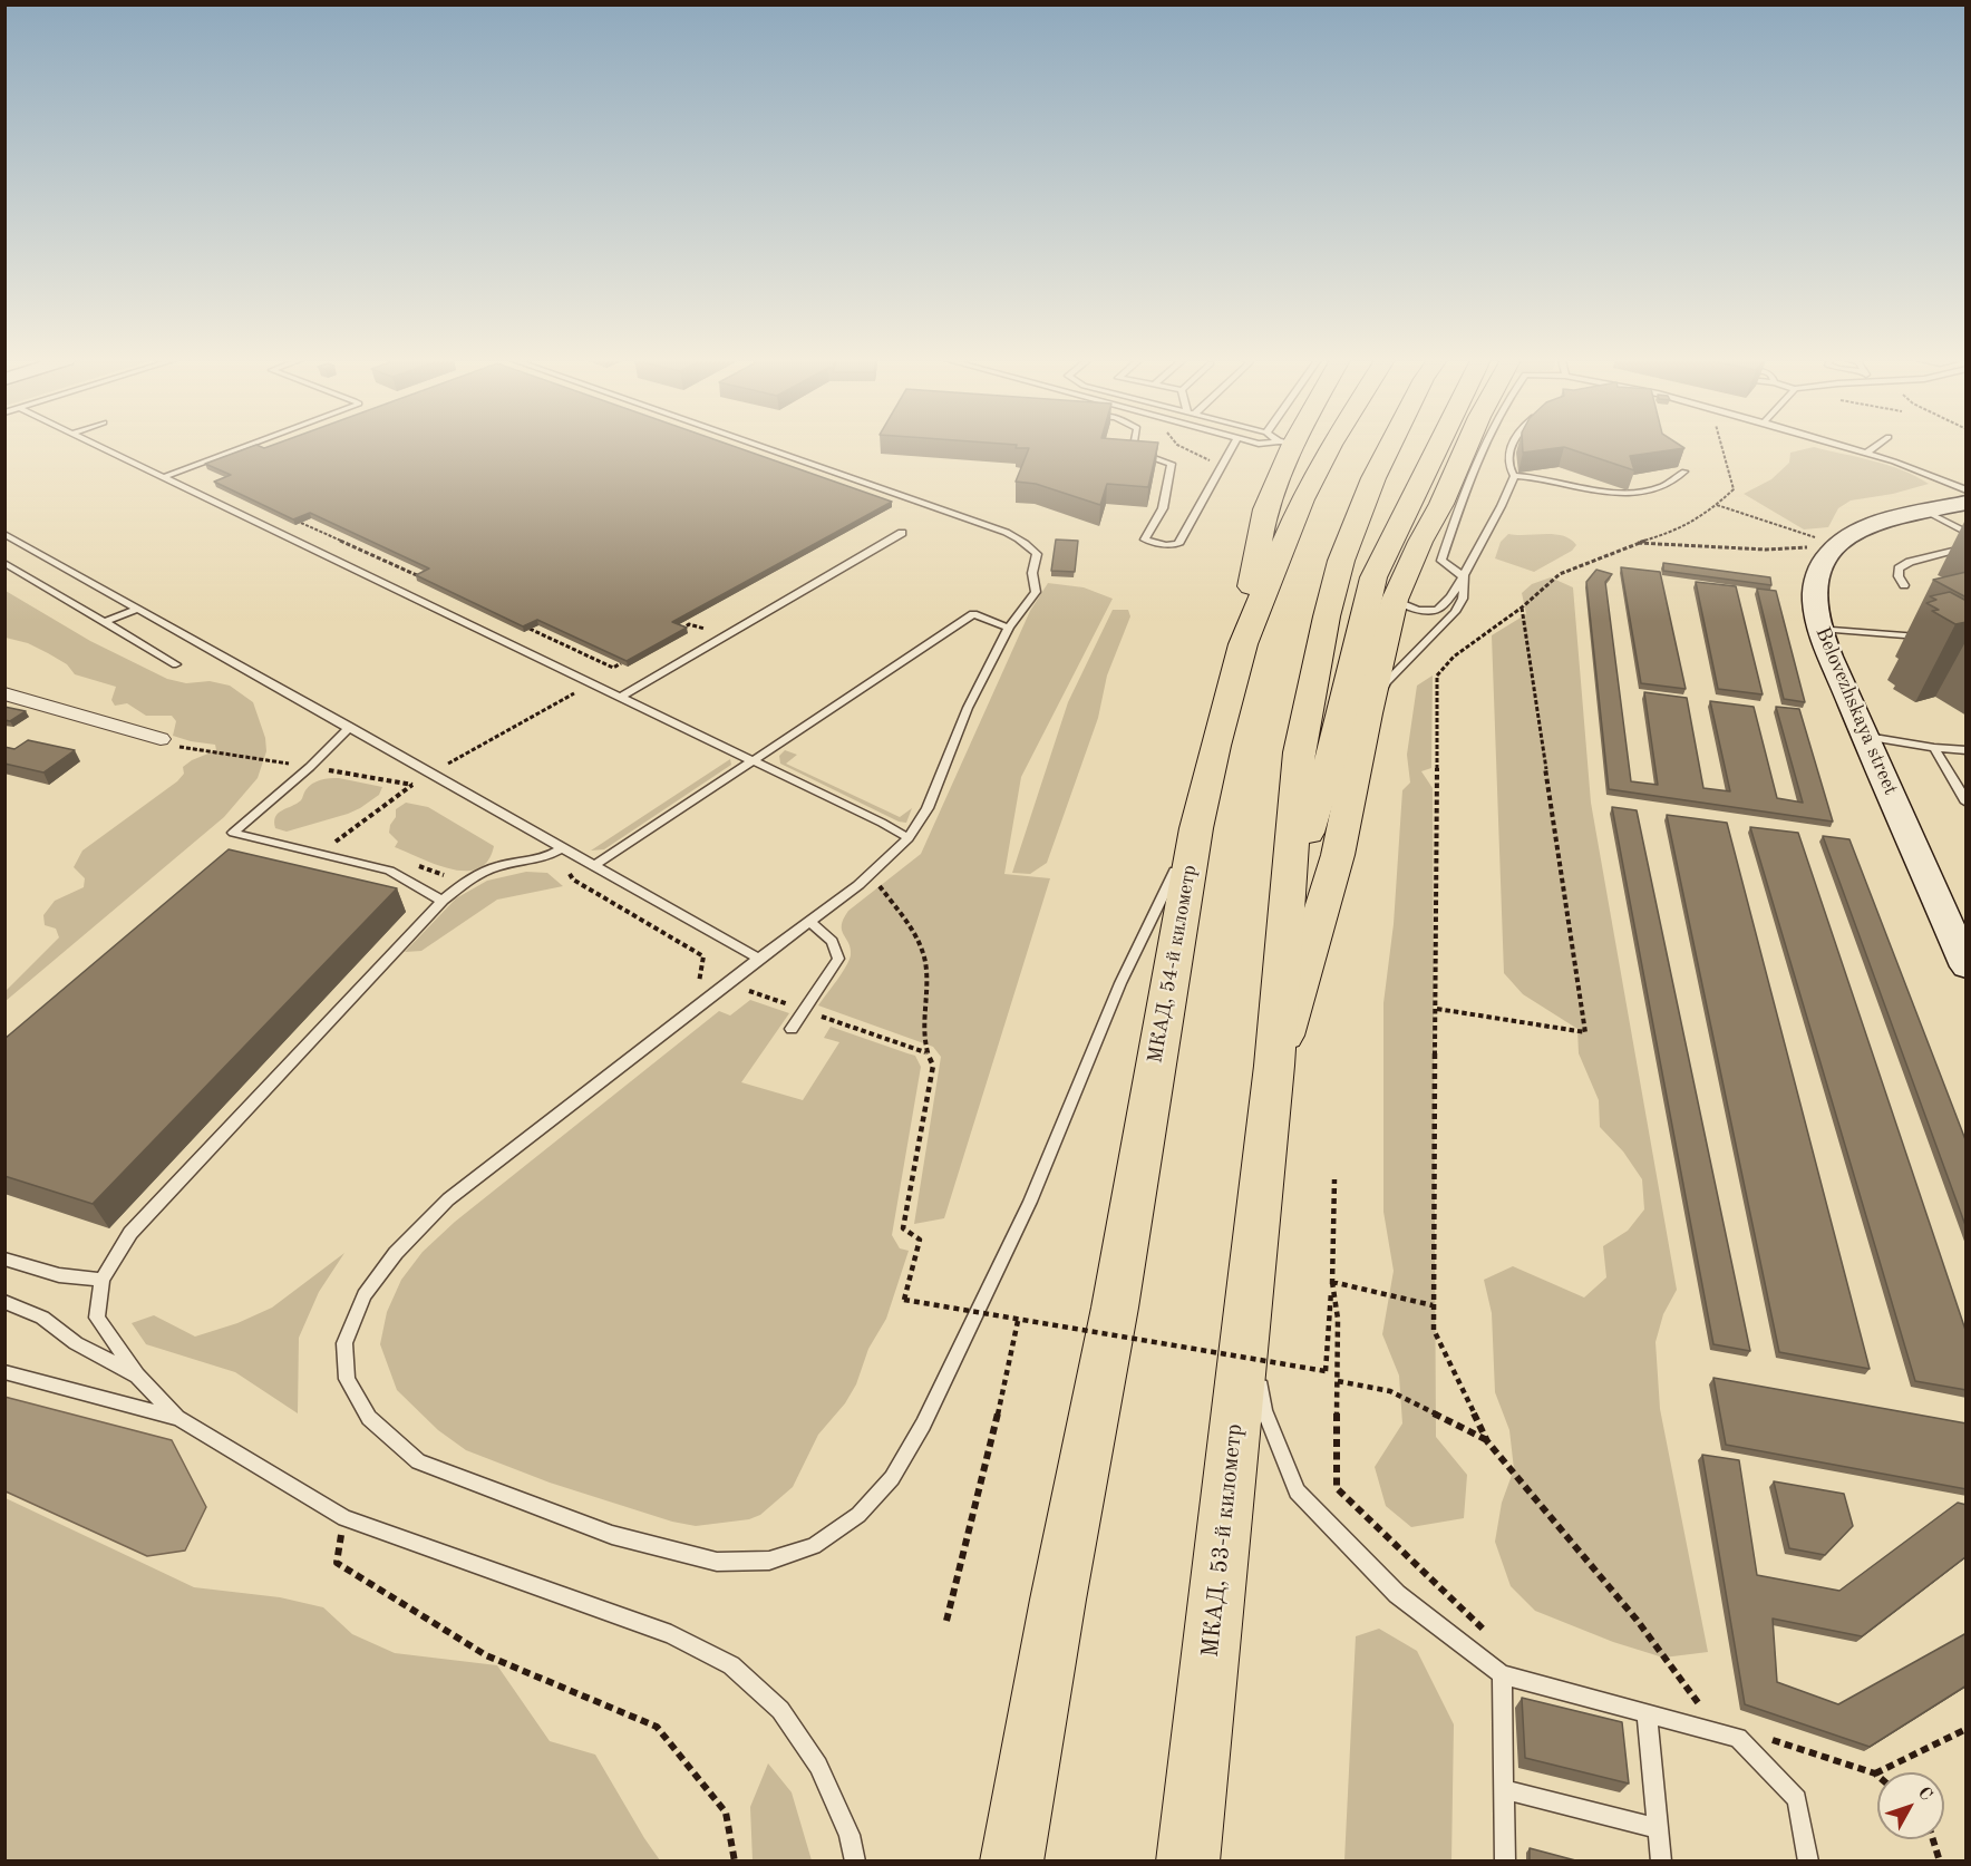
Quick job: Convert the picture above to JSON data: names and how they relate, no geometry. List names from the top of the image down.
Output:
{
  "streets": {
    "main road": ["МКАД, 54-й километр", "МКАД, 53-й километр"],
    "street": ["Belovezhskaya street"]
  },
  "north": "top right"
}
